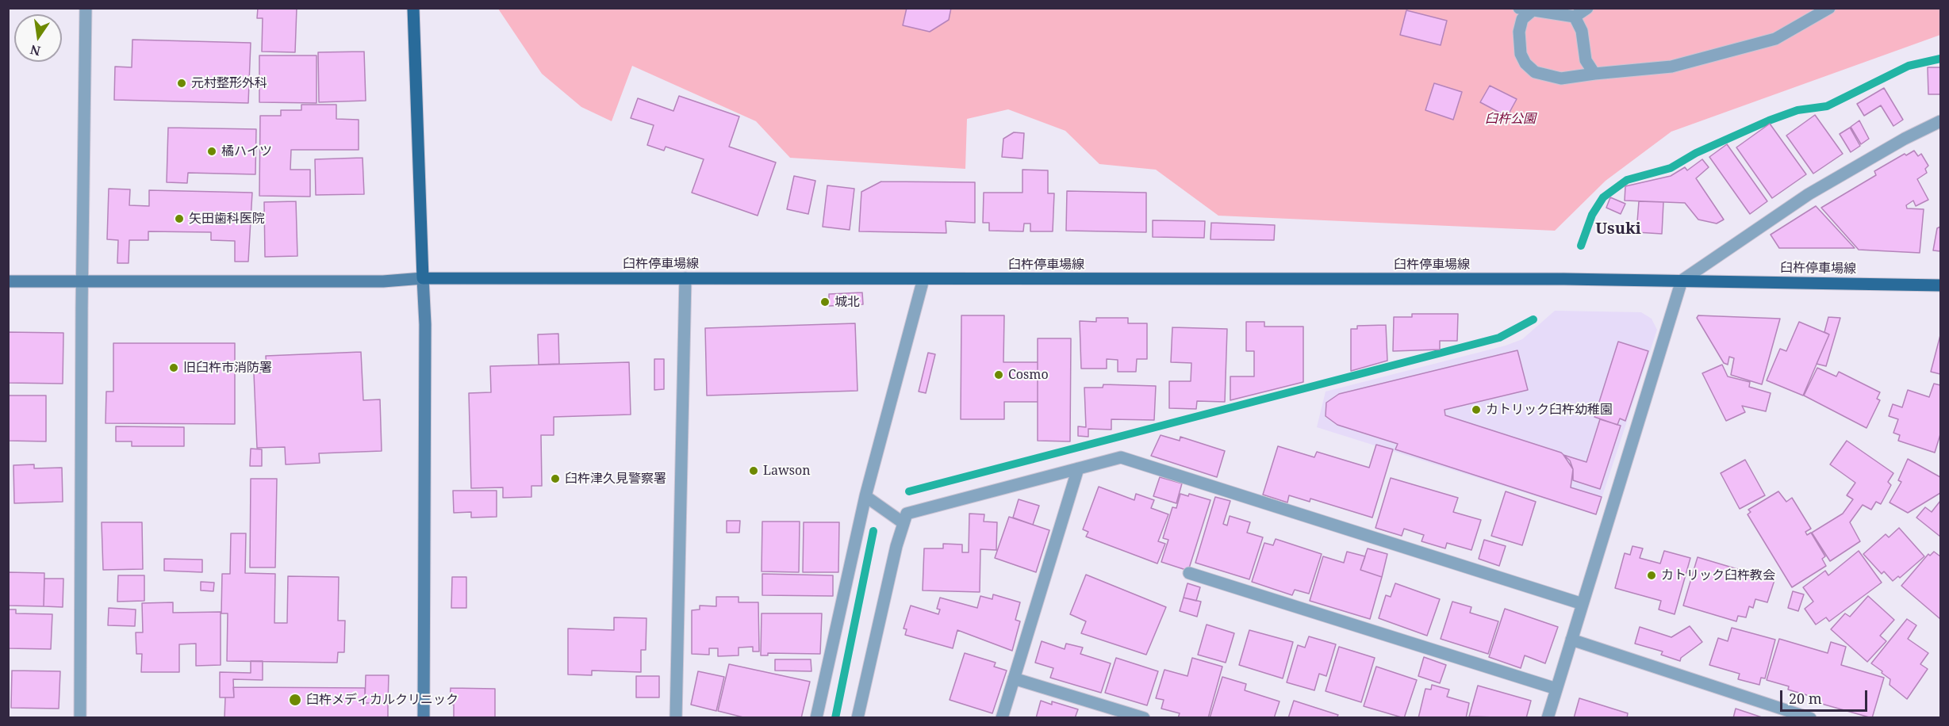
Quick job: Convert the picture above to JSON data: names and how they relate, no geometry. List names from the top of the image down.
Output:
{
  "streets": {
    "main road": ["臼杵停車場線"]
  },
  "districts": ["Usuki"],
  "parks": ["臼杵公園"],
  "places": [
    "元村整形外科",
    "橘ハイツ",
    "矢田歯科医院",
    "城北",
    "旧臼杵市消防署",
    "Cosmo",
    "カトリック臼杵幼稚園",
    "Lawson",
    "臼杵津久見警察署",
    "カトリック臼杵教会",
    "臼杵メディカルクリニック"
  ],
  "scale_bar": "20 m",
  "north": "bottom"
}
